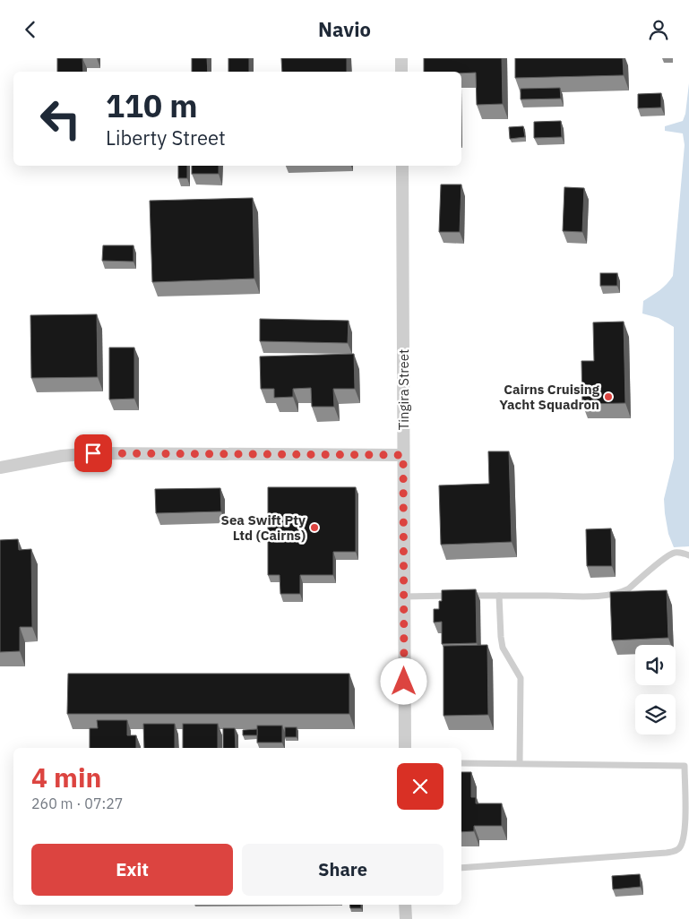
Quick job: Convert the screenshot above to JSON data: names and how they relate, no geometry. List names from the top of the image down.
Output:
{
  "streets": {
    "street": ["Tingira Street"]
  },
  "places": ["Cairns Cruising Yacht Squadron", "Sea Swift Pty Ltd (Cairns)"],
  "page": {
    "header": "Navio",
    "turn": ["110 m", "Liberty Street"],
    "heading": ["4 min", "260 m · 07:27"],
    "buttons": ["Exit", "Share"]
  }
}
